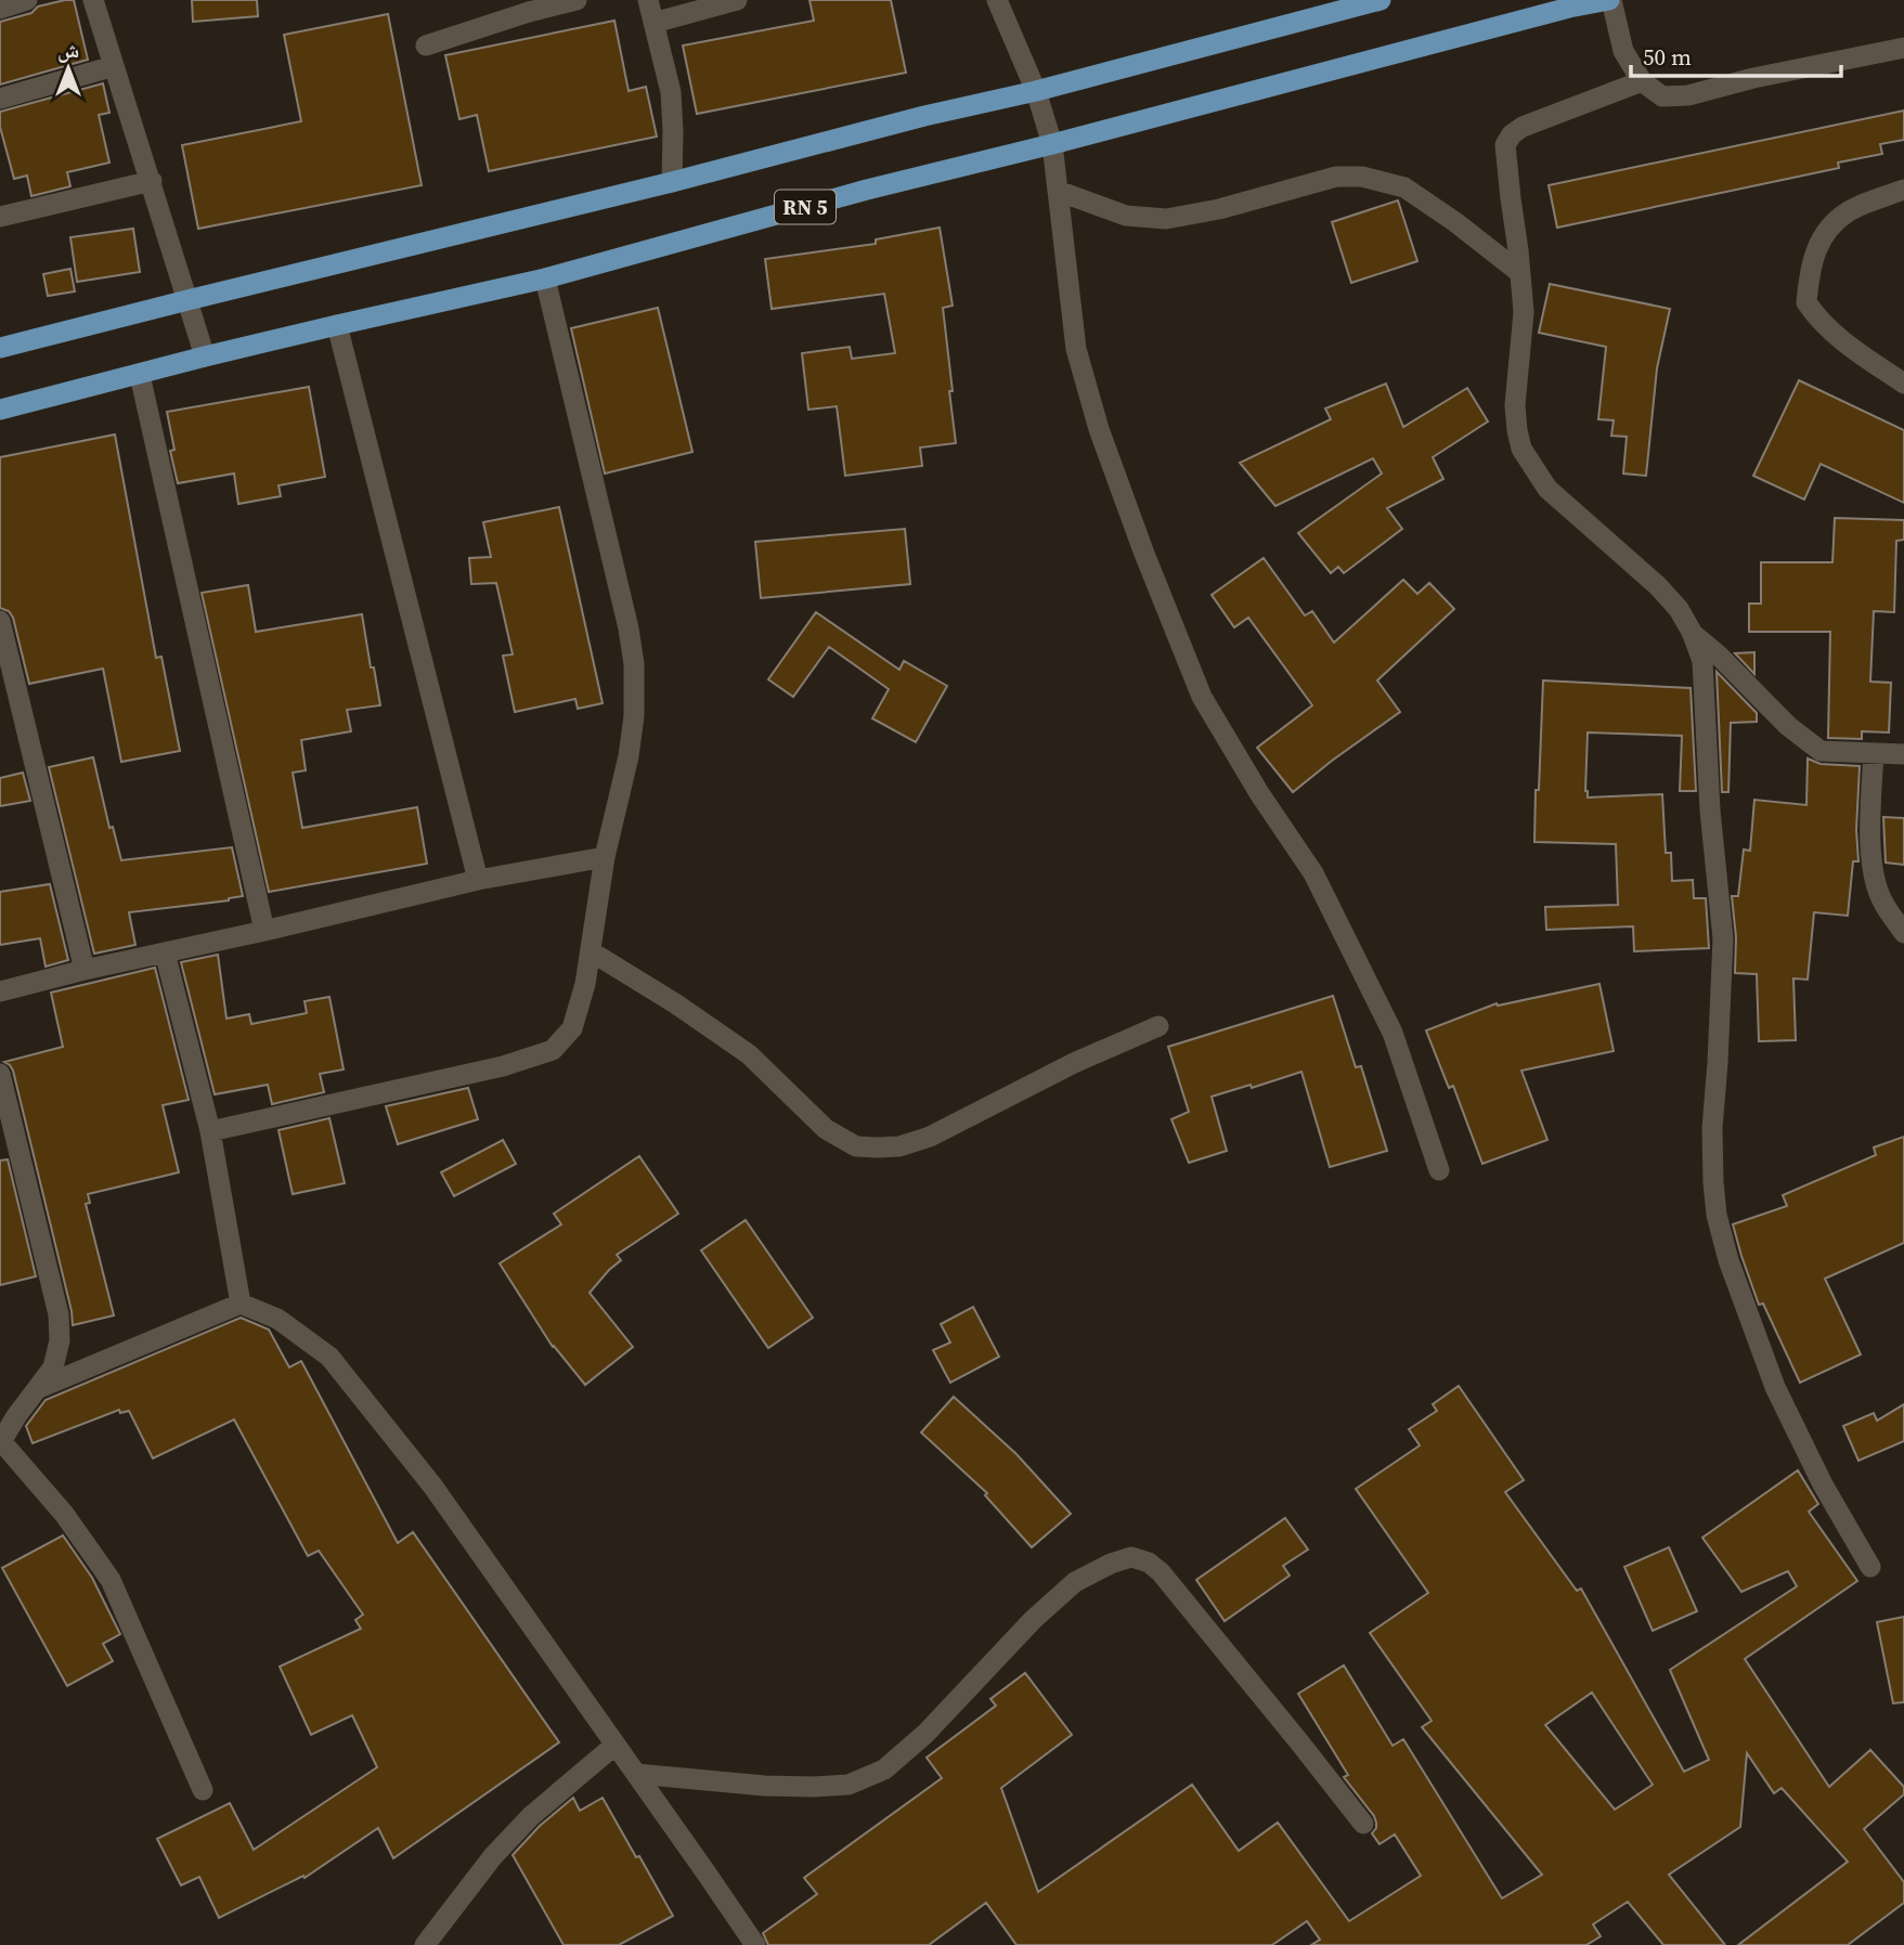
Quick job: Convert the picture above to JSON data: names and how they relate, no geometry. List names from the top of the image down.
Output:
{
  "streets": {
    "main road": ["RN 5"]
  },
  "scale_bar": "50 m",
  "north": "top"
}
